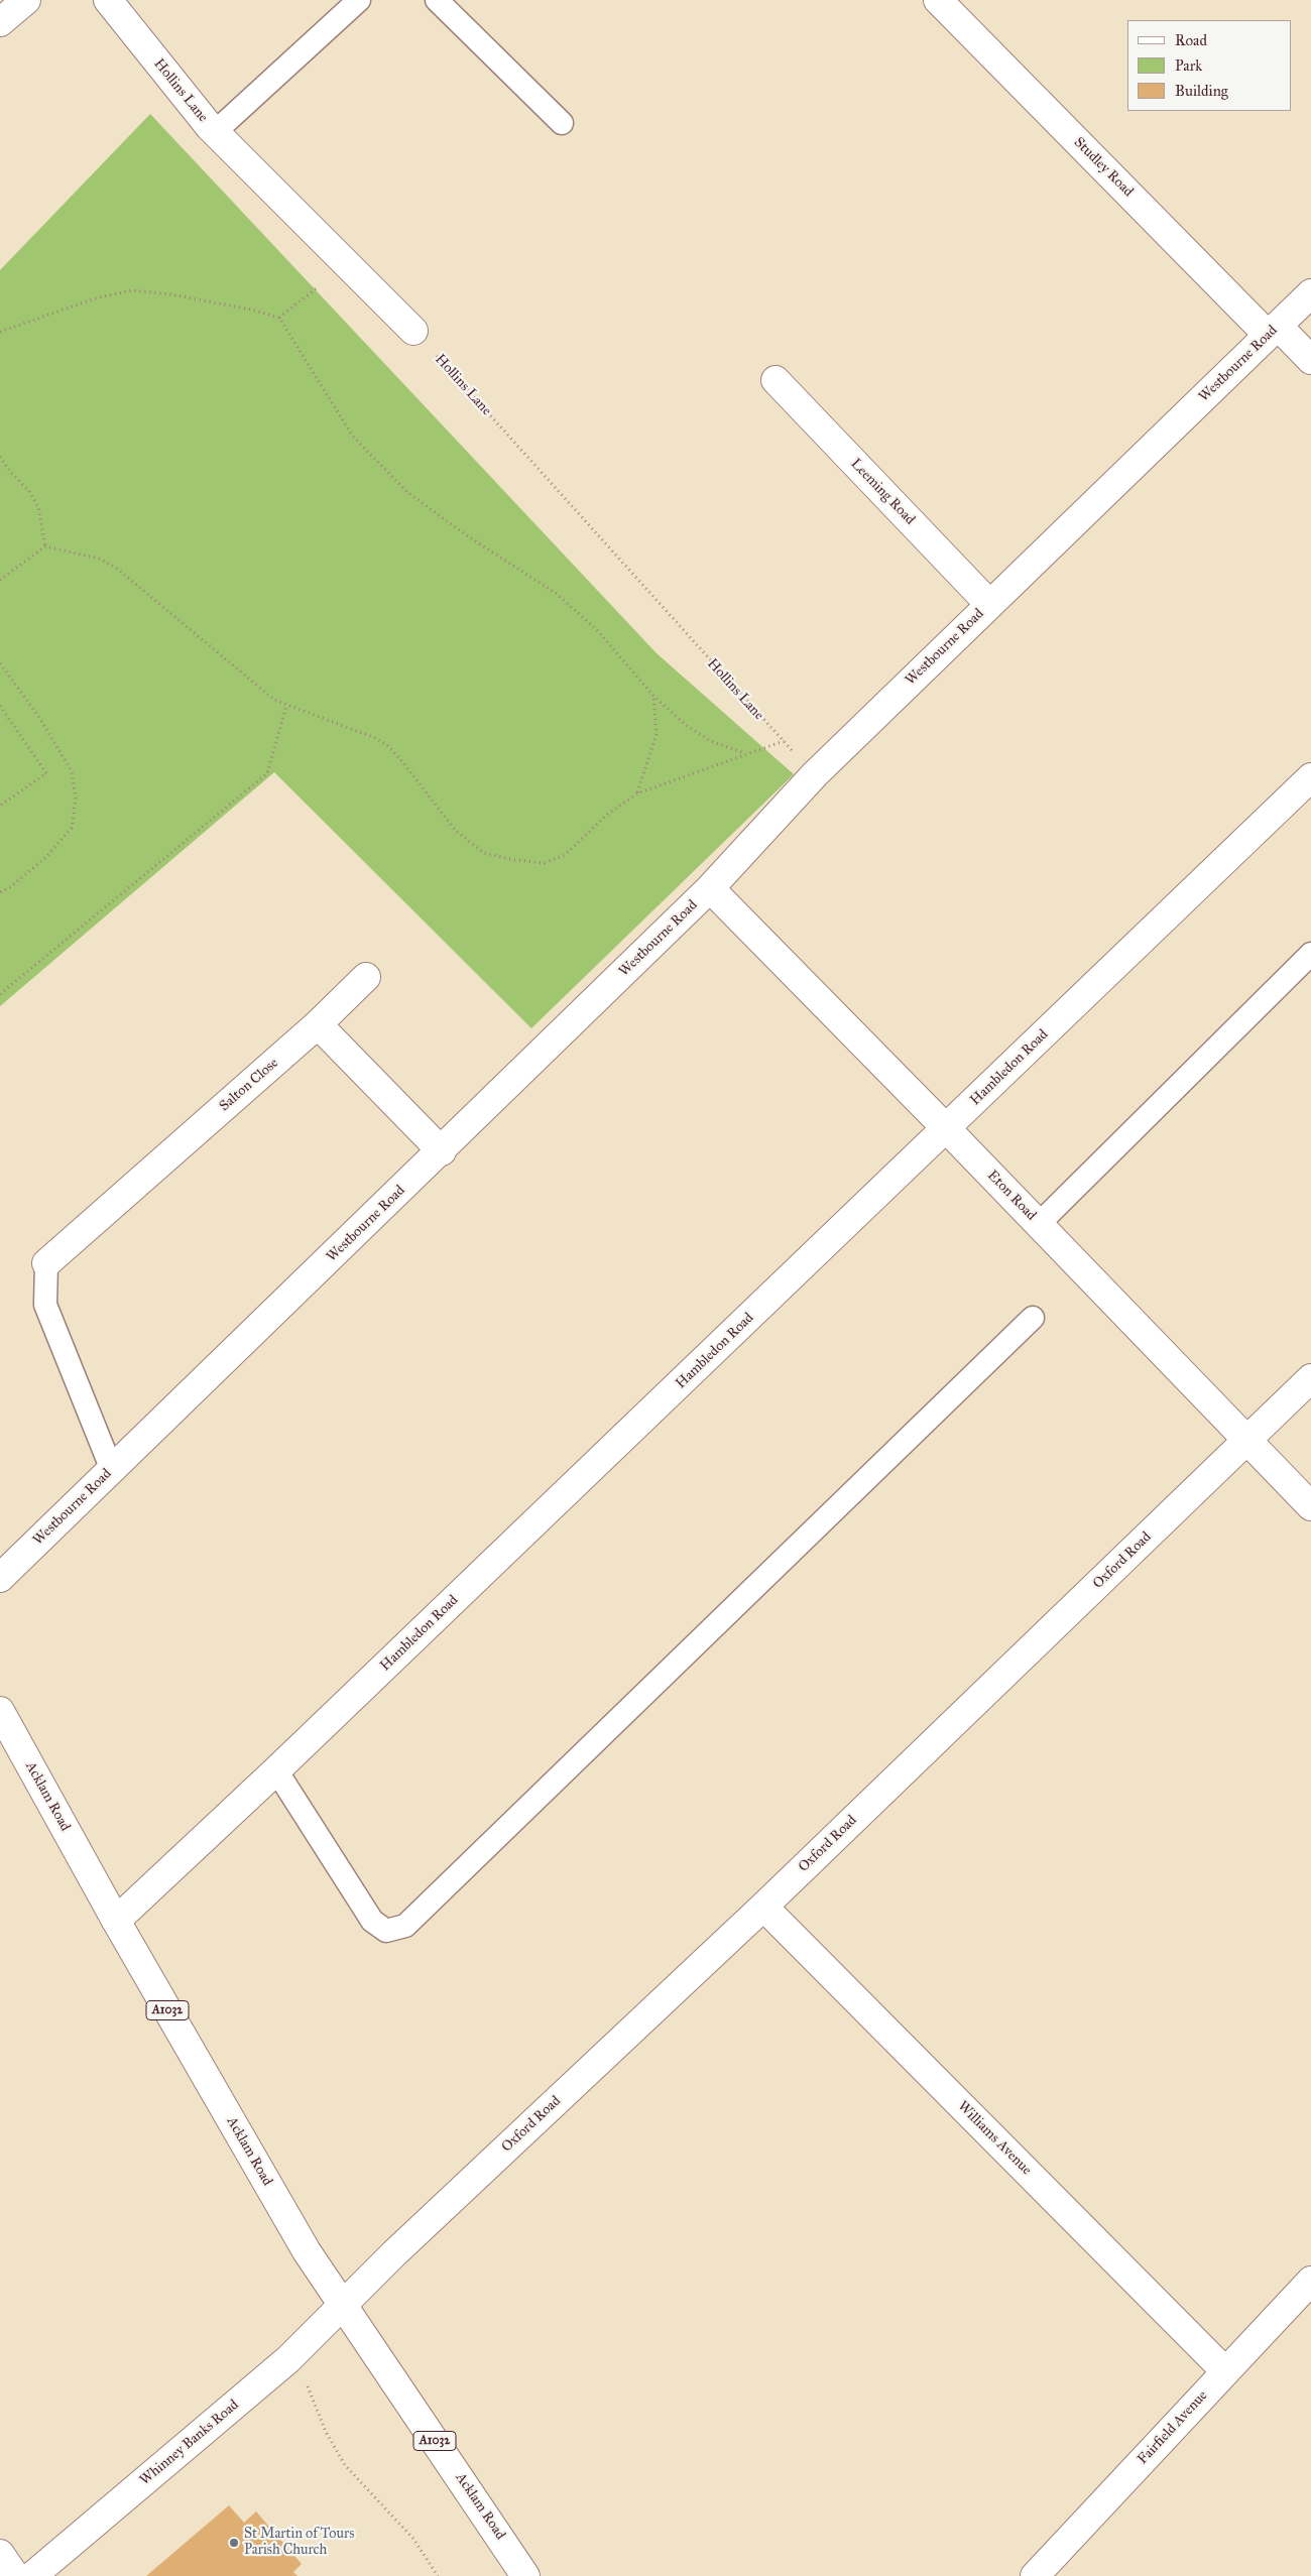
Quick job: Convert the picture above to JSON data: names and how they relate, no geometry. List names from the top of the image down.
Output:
{
  "streets": {
    "street": [
      "Hollins Lane",
      "Studley Road",
      "Westbourne Road",
      "Leeming Road",
      "Hambledon Road",
      "Salton Close",
      "Eton Road",
      "Oxford Road",
      "Acklam Road",
      "A1032",
      "Williams Avenue",
      "Fairfield Avenue",
      "Whinney Banks Road"
    ]
  },
  "crossings": [
    ["Hollins Lane", "Westbourne Road"],
    ["Studley Road", "Westbourne Road"],
    ["Westbourne Road", "Leeming Road"],
    ["Westbourne Road", "Eton Road"],
    ["Hambledon Road", "Eton Road"],
    ["Hambledon Road", "Acklam Road"],
    ["Eton Road", "Oxford Road"],
    ["Oxford Road", "Acklam Road"],
    ["Oxford Road", "Williams Avenue"],
    ["Oxford Road", "Whinney Banks Road"],
    ["Acklam Road", "Whinney Banks Road"],
    ["Williams Avenue", "Fairfield Avenue"]
  ],
  "places": ["St Martin of Tours Parish Church"],
  "legend": ["Road", "Park", "Building"]
}
